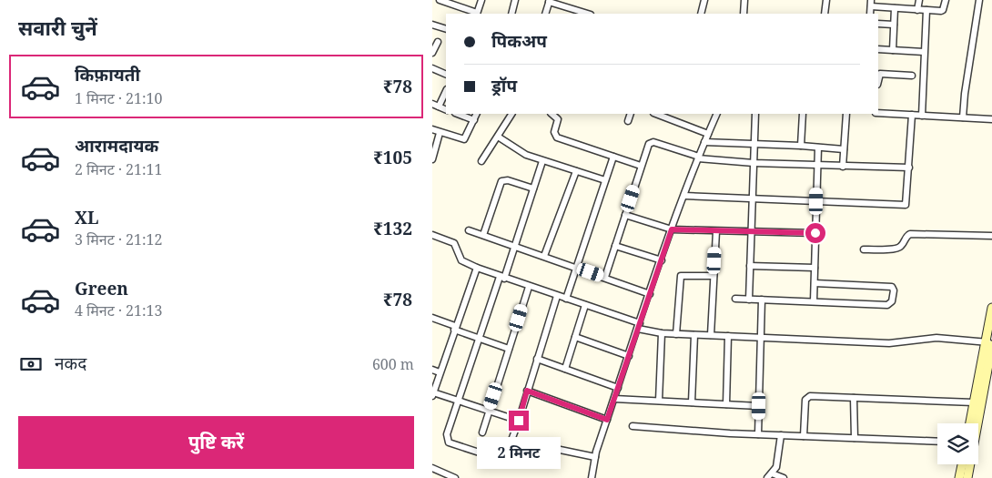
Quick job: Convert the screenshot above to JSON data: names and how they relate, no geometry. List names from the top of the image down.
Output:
{
  "page": {
    "heading": "सवारी चुनें",
    "banner": ["पिकअप", "ड्रॉप"],
    "list": [
      {
        "name": "किफ़ायती",
        "note": "1 मिनट · 21:10",
        "value": "₹78"
      },
      {
        "name": "आरामदायक",
        "note": "2 मिनट · 21:11",
        "value": "₹105"
      },
      {
        "name": "XL",
        "note": "3 मिनट · 21:12",
        "value": "₹132"
      },
      {
        "name": "Green",
        "note": "4 मिनट · 21:13",
        "value": "₹78"
      }
    ],
    "pay": ["नकद", "600 m"],
    "buttons": "पुष्टि करें",
    "bubble": "2 मिनट"
  }
}
